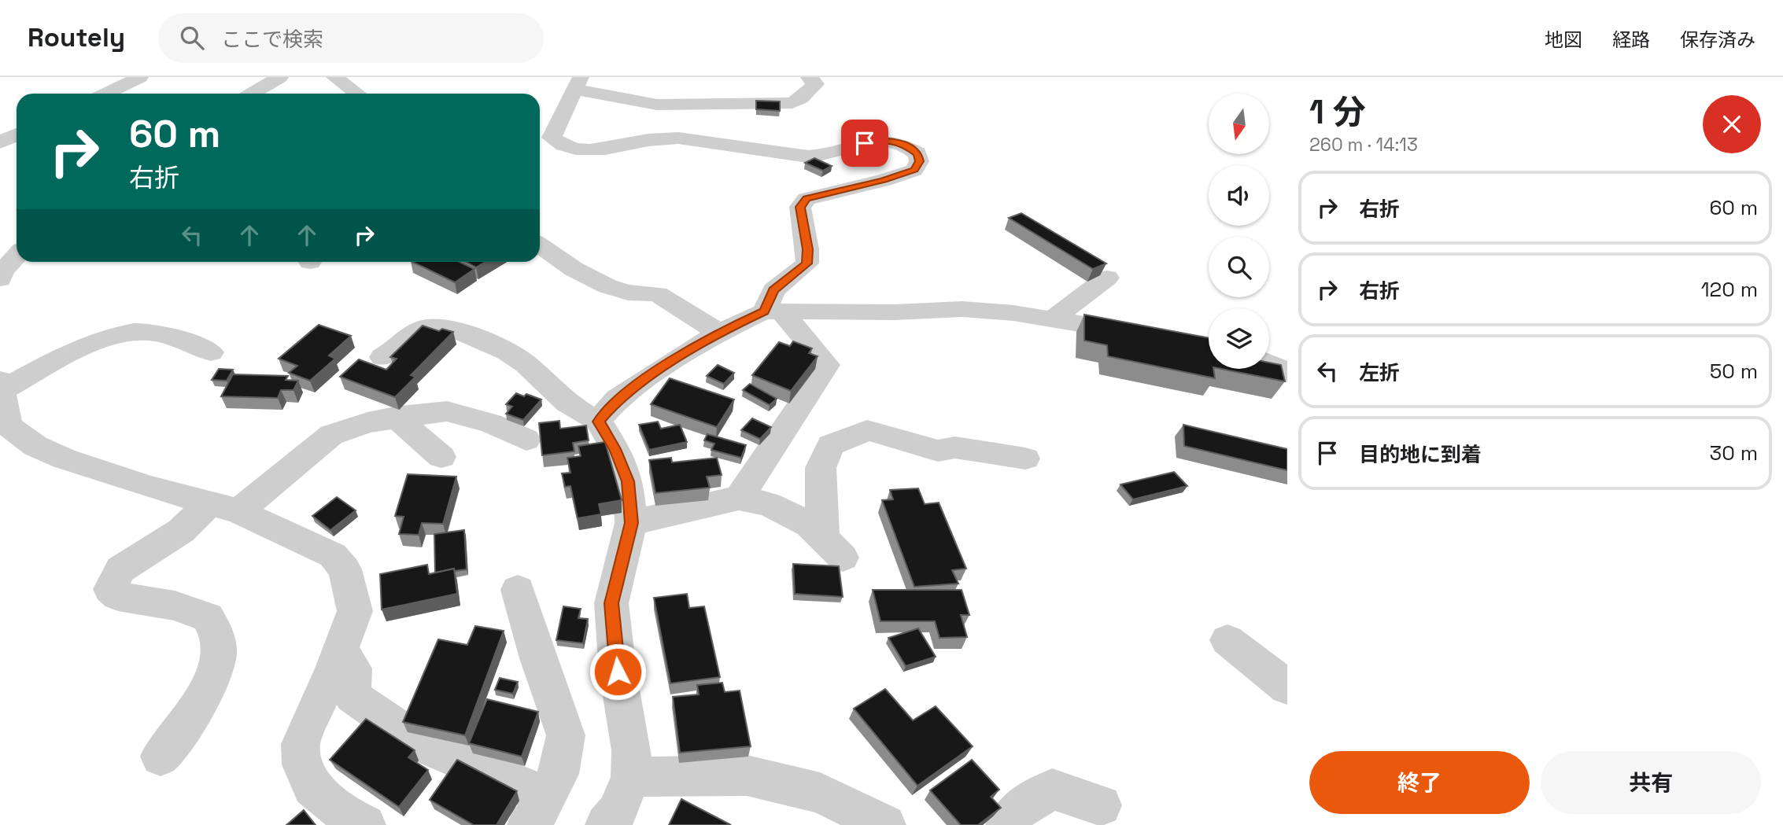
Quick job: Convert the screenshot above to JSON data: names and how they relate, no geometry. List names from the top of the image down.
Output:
{
  "north": "bottom",
  "page": {
    "header": "Routely",
    "search": "ここで検索",
    "nav": ["地図", "経路", "保存済み"],
    "heading": ["1 分", "260 m · 14:13"],
    "turn": ["60 m", "右折"],
    "list": [
      {
        "name": "右折",
        "value": "60 m"
      },
      {
        "name": "右折",
        "value": "120 m"
      },
      {
        "name": "左折",
        "value": "50 m"
      },
      {
        "name": "目的地に到着",
        "value": "30 m"
      }
    ],
    "buttons": ["終了", "共有"]
  }
}
